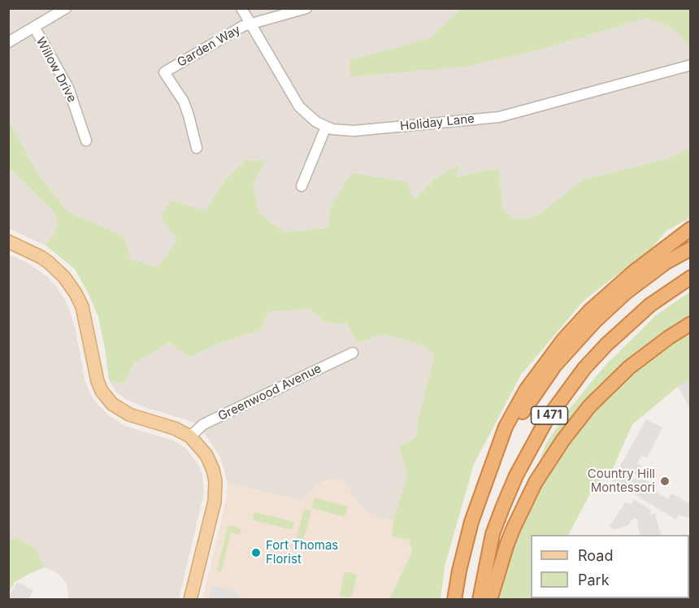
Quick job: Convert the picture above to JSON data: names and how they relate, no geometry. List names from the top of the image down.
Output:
{
  "streets": {
    "highway": ["I 471"],
    "street": [
      "Garden Way",
      "Willow Drive",
      "Holiday Lane",
      "Greenwood Avenue"
    ]
  },
  "crossings": [
    ["Garden Way", "Holiday Lane"]
  ],
  "places": ["Country Hill Montessori", "Fort Thomas Florist"],
  "legend": ["Road", "Park"]
}
